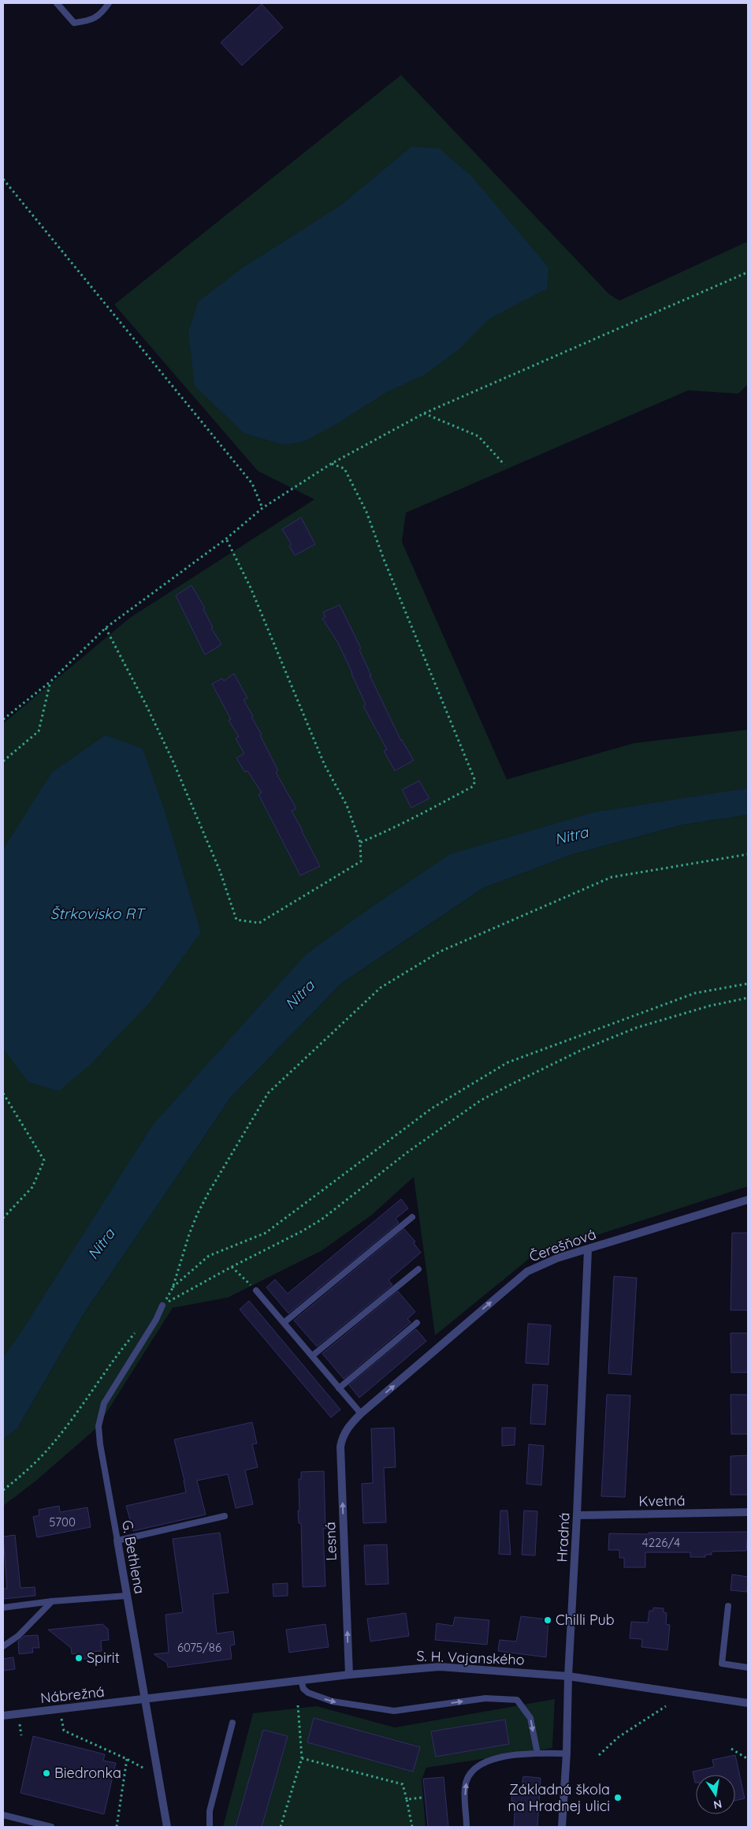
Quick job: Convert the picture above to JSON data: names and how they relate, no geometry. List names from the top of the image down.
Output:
{
  "streets": {
    "street": [
      "Čerešňová",
      "Kvetná",
      "Hradná",
      "Lesná",
      "G. Bethlena",
      "S. H. Vajanského",
      "Nábrežná"
    ]
  },
  "crossings": [
    ["Čerešňová", "Hradná"],
    ["Čerešňová", "Lesná"],
    ["Kvetná", "Hradná"],
    ["Hradná", "S. H. Vajanského"],
    ["Lesná", "S. H. Vajanského"],
    ["G. Bethlena", "S. H. Vajanského"],
    ["G. Bethlena", "Nábrežná"],
    ["S. H. Vajanského", "Nábrežná"]
  ],
  "one_way": ["Čerešňová", "Lesná"],
  "water": ["Nitra", "Štrkovisko RT"],
  "places": [
    "Chilli Pub",
    "Spirit",
    "Biedronka",
    "Základná škola na Hradnej ulici"
  ],
  "house_numbers": ["5700", "4226/4", "6075/86"],
  "north": "bottom"
}
